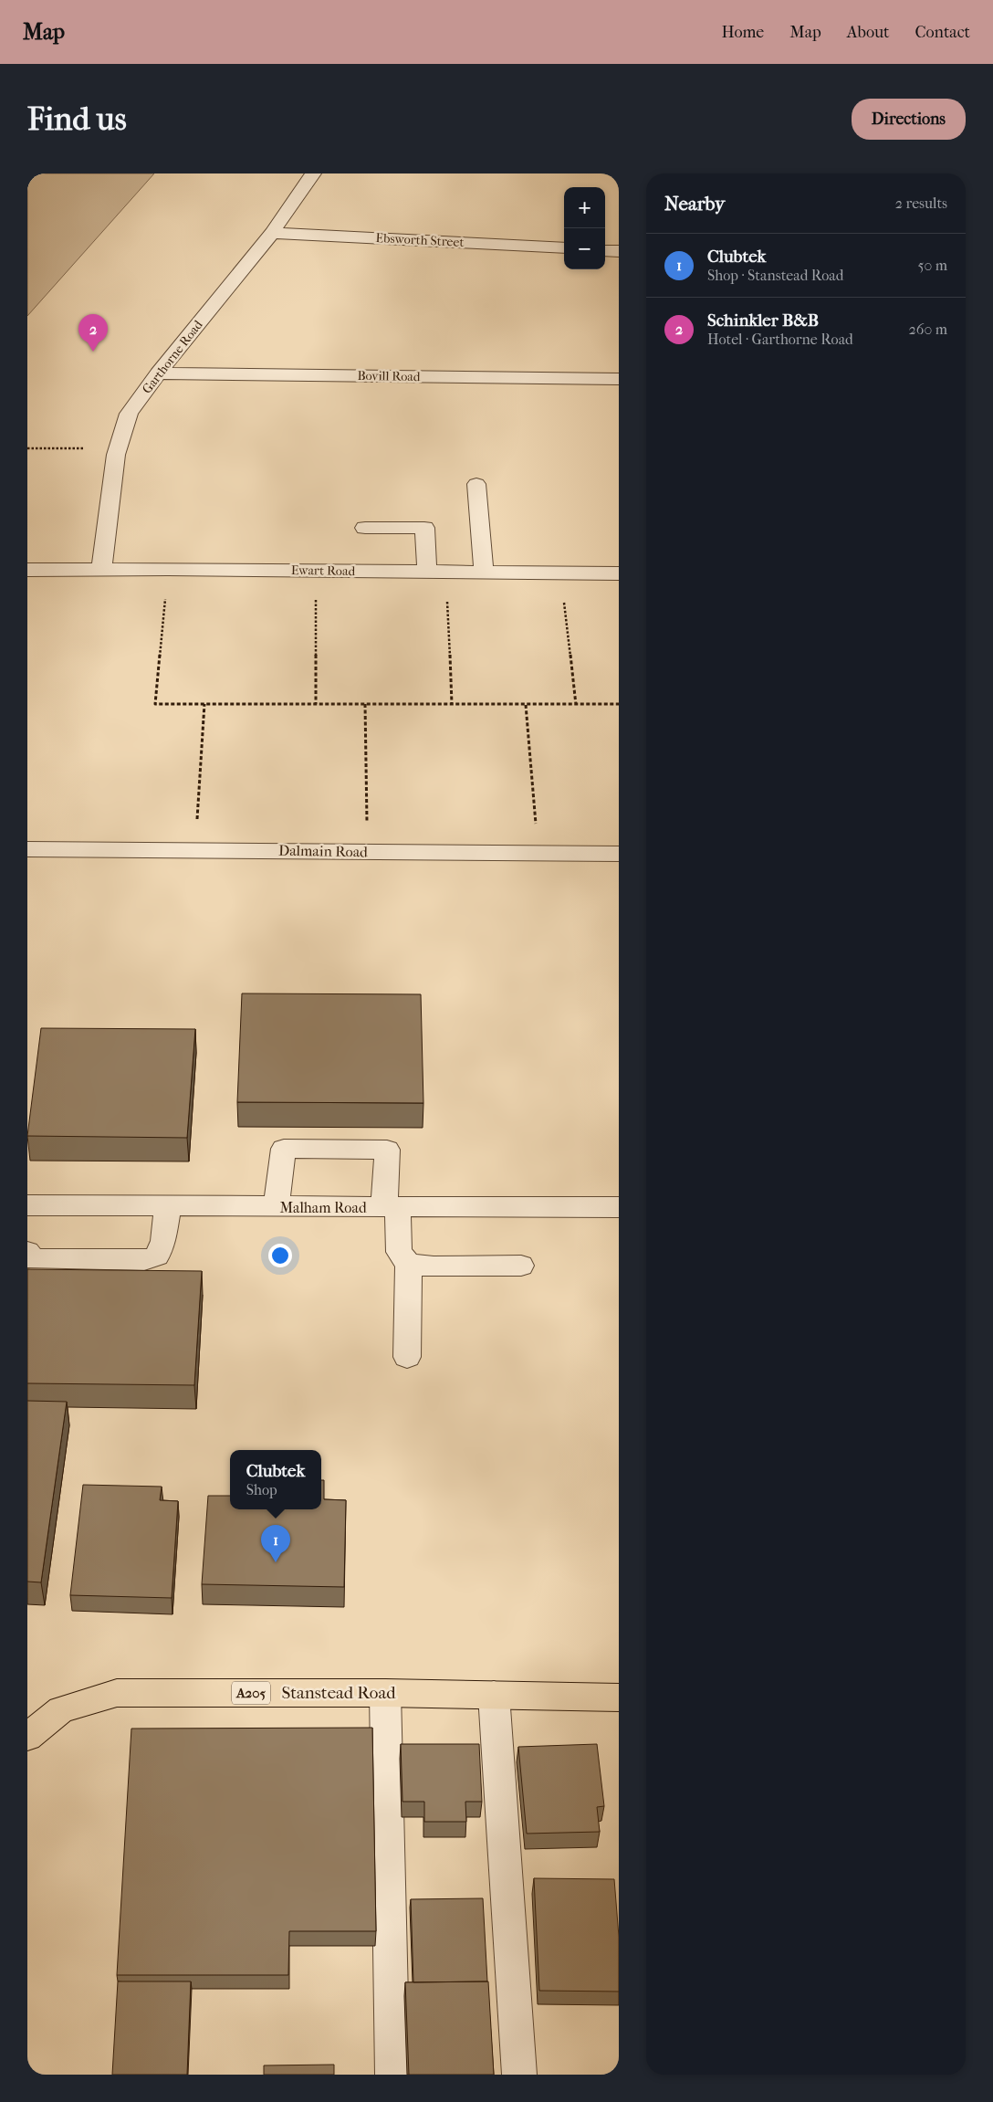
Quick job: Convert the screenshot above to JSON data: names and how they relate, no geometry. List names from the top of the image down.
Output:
{
  "streets": {
    "highway": ["A205", "Stanstead Road"],
    "street": [
      "Ebsworth Street",
      "Garthorne Road",
      "Bovill Road",
      "Ewart Road",
      "Dalmain Road",
      "Malham Road"
    ]
  },
  "crossings": [
    ["Ebsworth Street", "Garthorne Road"],
    ["Garthorne Road", "Bovill Road"],
    ["Garthorne Road", "Ewart Road"]
  ],
  "page": {
    "header": "Map",
    "nav": [
      "Home",
      "Map",
      "About",
      "Contact"
    ],
    "buttons": "Directions",
    "title": "Find us",
    "heading": ["Nearby", "2 results"],
    "map_buttons": ["+", "−"],
    "list": [
      {
        "mark": "1",
        "name": "Clubtek",
        "note": "Shop · Stanstead Road",
        "value": "50 m"
      },
      {
        "mark": "2",
        "name": "Schinkler B&B",
        "note": "Hotel · Garthorne Road",
        "value": "260 m"
      }
    ],
    "pins": ["2", "1"],
    "popup": ["Clubtek", "Shop"]
  }
}
